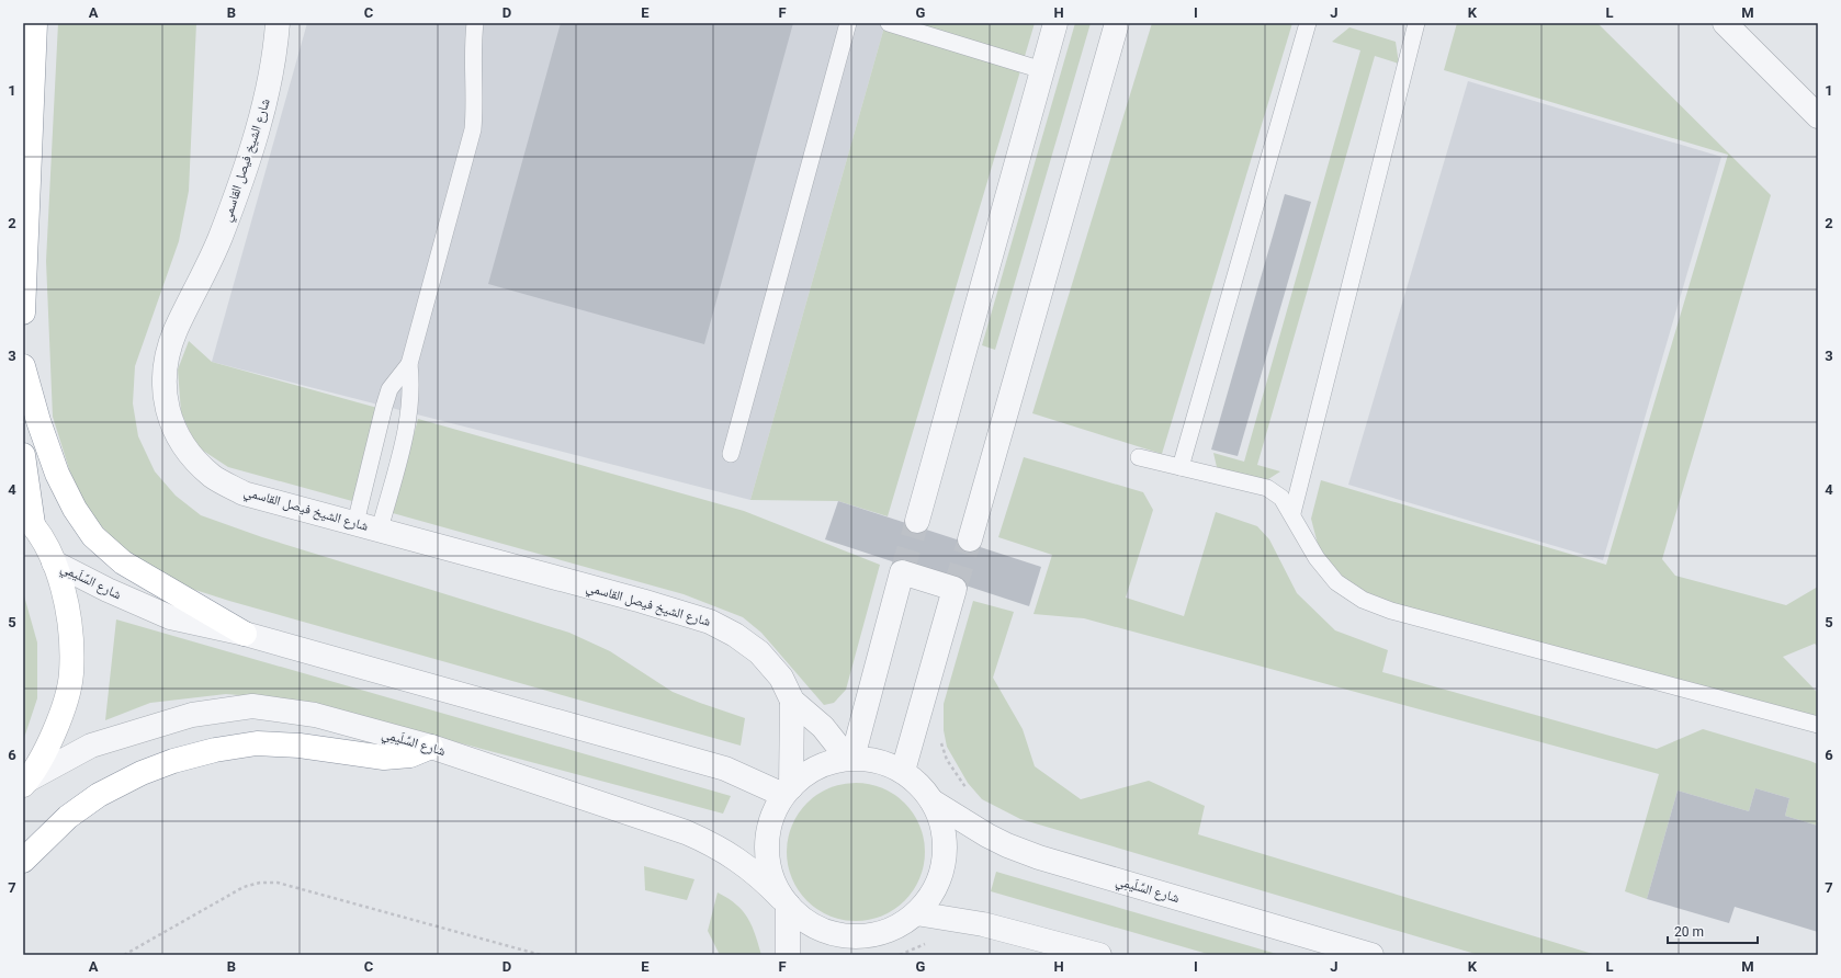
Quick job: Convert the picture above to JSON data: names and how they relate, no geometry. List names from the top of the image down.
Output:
{
  "streets": {
    "street": ["شارع الشيخ فيصل القاسمي", "شارع السِّلَيمِي"]
  },
  "crossings": [
    ["شارع الشيخ فيصل القاسمي", "شارع السِّلَيمِي"]
  ],
  "scale_bar": "20 m",
  "grid": {
    "columns": [
      "A",
      "B",
      "C",
      "D",
      "E",
      "F",
      "G",
      "H",
      "I",
      "J",
      "K",
      "L",
      "M"
    ],
    "rows": [
      "1",
      "2",
      "3",
      "4",
      "5",
      "6",
      "7"
    ]
  }
}
